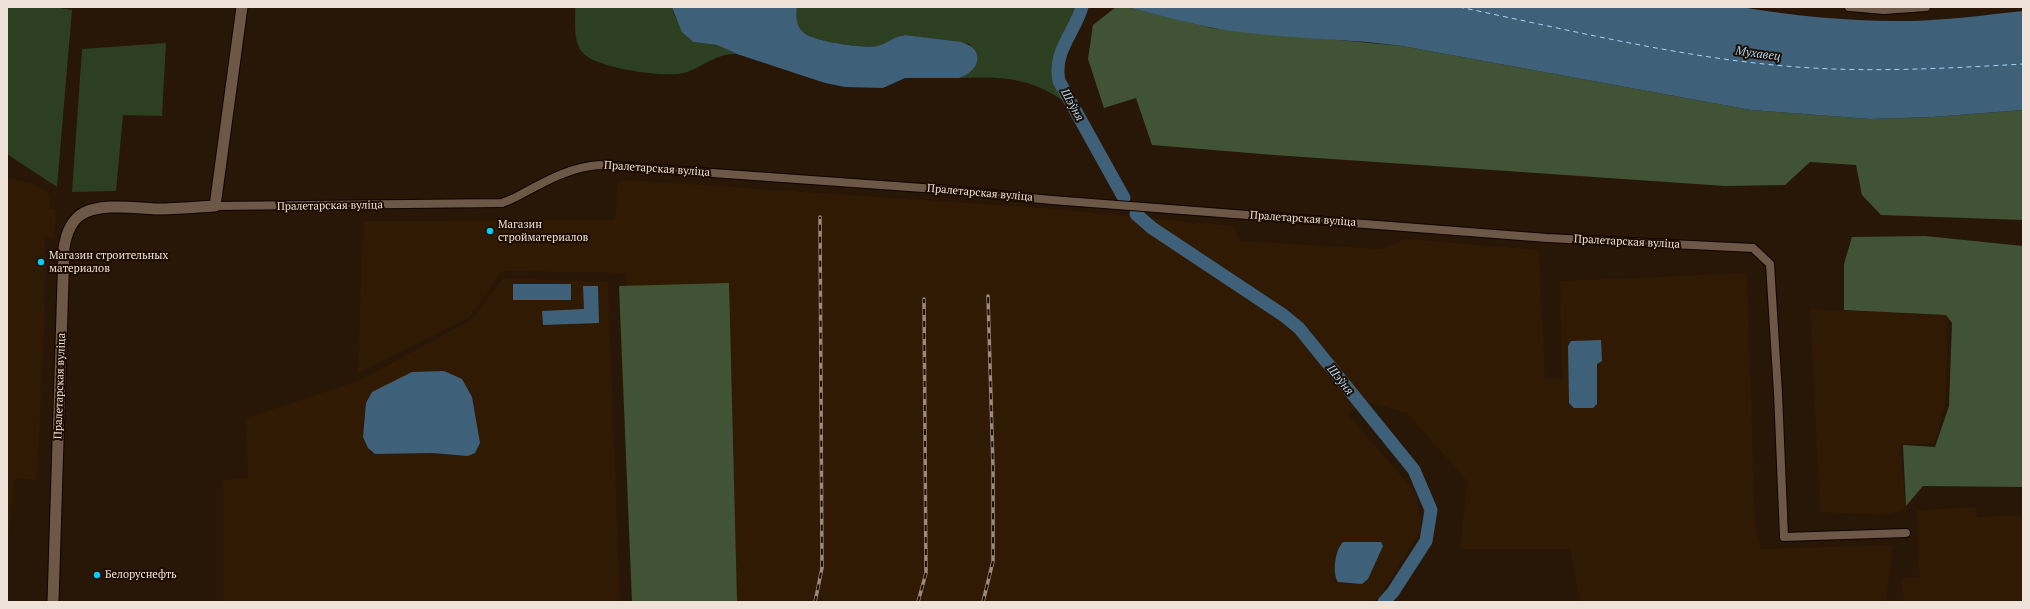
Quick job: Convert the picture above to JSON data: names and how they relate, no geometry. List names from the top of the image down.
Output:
{
  "streets": {
    "main road": ["Пралетарская вуліца"]
  },
  "water": ["Мухавец", "Шэўня"],
  "places": ["Магазин стройматериалов", "Магазин строительных материалов", "Белоруснефть"]
}
